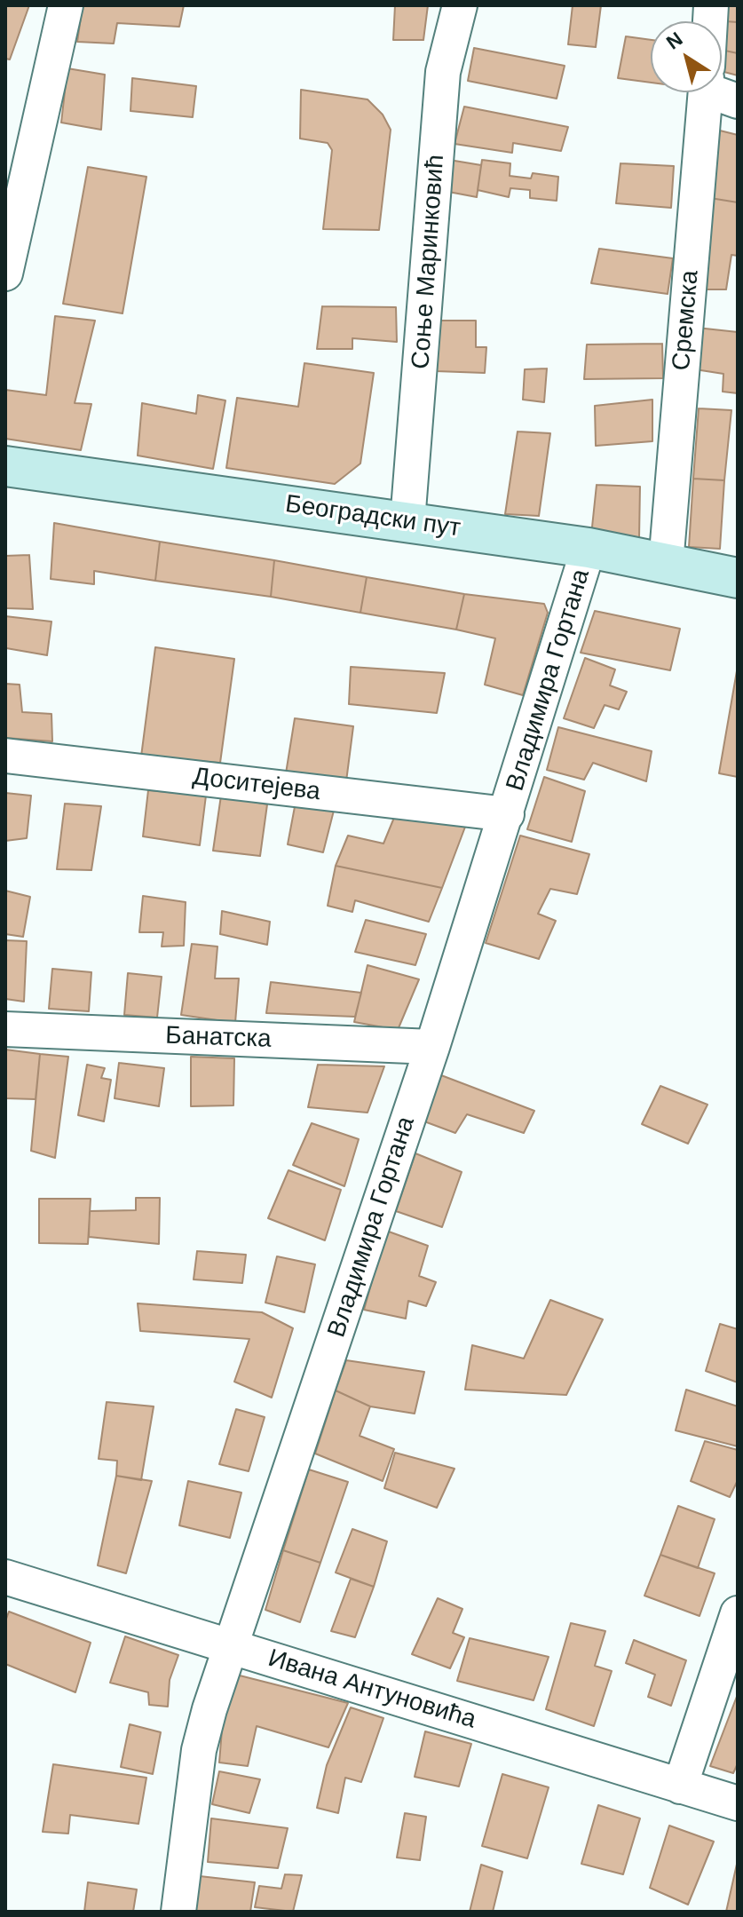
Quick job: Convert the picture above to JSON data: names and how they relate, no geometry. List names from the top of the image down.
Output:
{
  "streets": {
    "main road": ["Београдски пут"],
    "street": [
      "Соње Маринковић",
      "Сремска",
      "Владимира Гортана",
      "Доситејева",
      "Банатска",
      "Ивана Антуновића"
    ]
  },
  "crossings": [
    ["Соње Маринковић", "Београдски пут"],
    ["Сремска", "Београдски пут"],
    ["Београдски пут", "Владимира Гортана"],
    ["Владимира Гортана", "Доситејева"],
    ["Владимира Гортана", "Банатска"],
    ["Владимира Гортана", "Ивана Антуновића"]
  ],
  "north": "top left"
}
